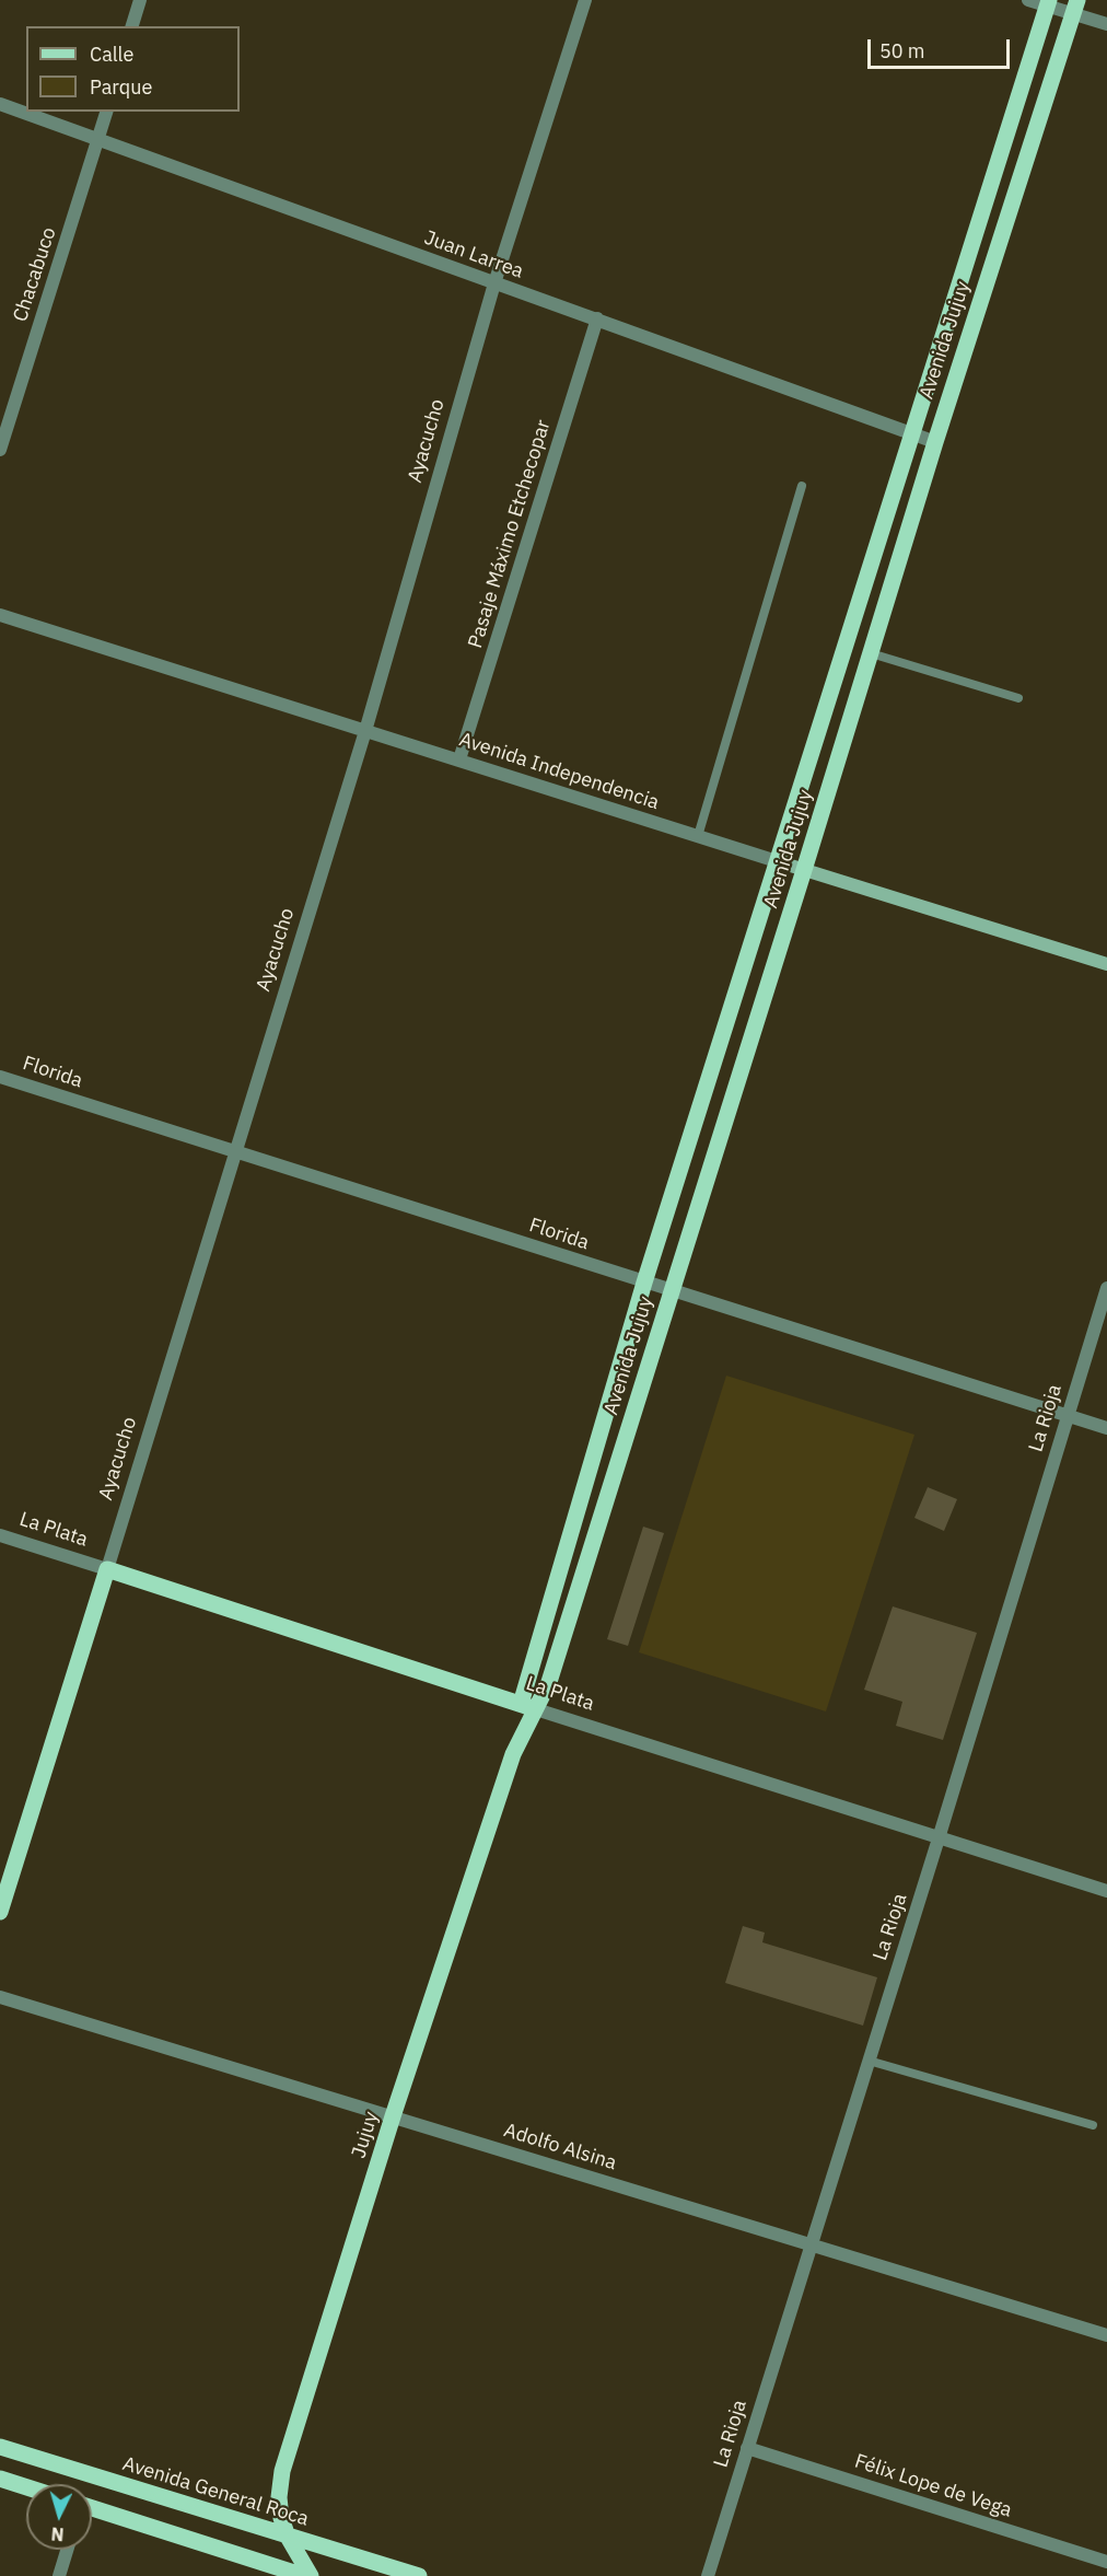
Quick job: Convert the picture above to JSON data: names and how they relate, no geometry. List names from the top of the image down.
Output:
{
  "streets": {
    "main road": [
      "Avenida Jujuy",
      "Ayacucho",
      "Avenida Independencia",
      "La Plata",
      "Jujuy",
      "Avenida General Roca"
    ],
    "street": [
      "Juan Larrea",
      "Chacabuco",
      "Pasaje Máximo Etchecopar",
      "Florida",
      "La Rioja",
      "Adolfo Alsina",
      "Félix Lope de Vega"
    ]
  },
  "crossings": [
    ["Juan Larrea", "Chacabuco"],
    ["Juan Larrea", "Avenida Jujuy"],
    ["Juan Larrea", "Ayacucho"],
    ["Juan Larrea", "Pasaje Máximo Etchecopar"],
    ["Avenida Jujuy", "Avenida Independencia"],
    ["Avenida Jujuy", "Florida"],
    ["Avenida Jujuy", "La Plata"],
    ["Avenida Jujuy", "Jujuy"],
    ["Ayacucho", "Avenida Independencia"],
    ["Ayacucho", "Florida"],
    ["Ayacucho", "La Plata"],
    ["Pasaje Máximo Etchecopar", "Avenida Independencia"],
    ["Florida", "La Rioja"],
    ["La Rioja", "La Plata"],
    ["La Rioja", "Adolfo Alsina"],
    ["La Rioja", "Félix Lope de Vega"],
    ["La Plata", "Jujuy"],
    ["Jujuy", "Adolfo Alsina"],
    ["Jujuy", "Avenida General Roca"]
  ],
  "legend": ["Calle", "Parque"],
  "scale_bar": "50 m",
  "north": "bottom"
}
